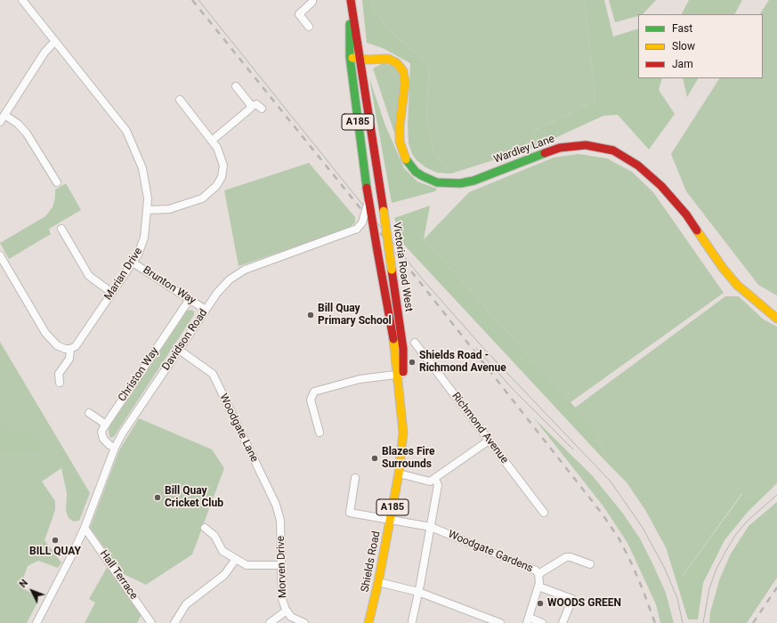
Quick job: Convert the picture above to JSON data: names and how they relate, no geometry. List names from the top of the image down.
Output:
{
  "streets": {
    "main road": [
      "A185",
      "Wardley Lane",
      "Victoria Road West",
      "Shields Road"
    ],
    "street": [
      "Marian Drive",
      "Brunton Way",
      "Davidson Road",
      "Christon Way",
      "Woodgate Lane",
      "Richmond Avenue",
      "Woodgate Gardens",
      "Morven Drive",
      "Hall Terrace"
    ]
  },
  "crossings": [
    ["A185", "Wardley Lane"],
    ["A185", "Victoria Road West"],
    ["A185", "Davidson Road"],
    ["Wardley Lane", "Victoria Road West"],
    ["Victoria Road West", "Davidson Road"],
    ["Victoria Road West", "Shields Road"],
    ["Marian Drive", "Brunton Way"],
    ["Brunton Way", "Davidson Road"],
    ["Brunton Way", "Christon Way"],
    ["Davidson Road", "Christon Way"],
    ["Davidson Road", "Woodgate Lane"],
    ["Davidson Road", "Hall Terrace"],
    ["Woodgate Lane", "Morven Drive"],
    ["Woodgate Gardens", "Shields Road"]
  ],
  "places": [
    "Bill Quay Primary School",
    "Shields Road - Richmond Avenue",
    "Blazes Fire Surrounds",
    "Bill Quay Cricket Club",
    "BILL QUAY",
    "WOODS GREEN"
  ],
  "legend": ["Fast", "Slow", "Jam"],
  "north": "top left"
}
